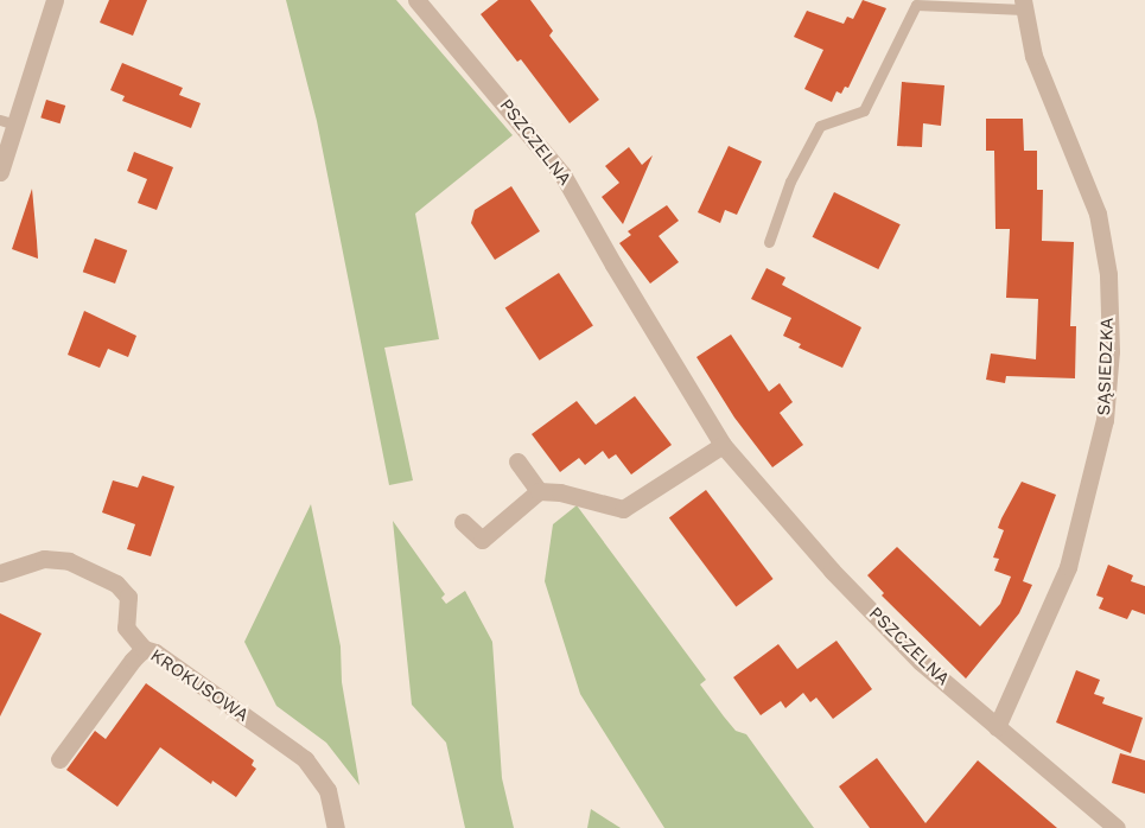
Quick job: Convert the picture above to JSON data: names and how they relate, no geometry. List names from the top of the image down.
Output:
{
  "streets": {
    "street": ["PSZCZELNA", "SĄSIEDZKA", "KROKUSOWA"]
  },
  "crossings": [
    ["PSZCZELNA", "SĄSIEDZKA"]
  ]
}
